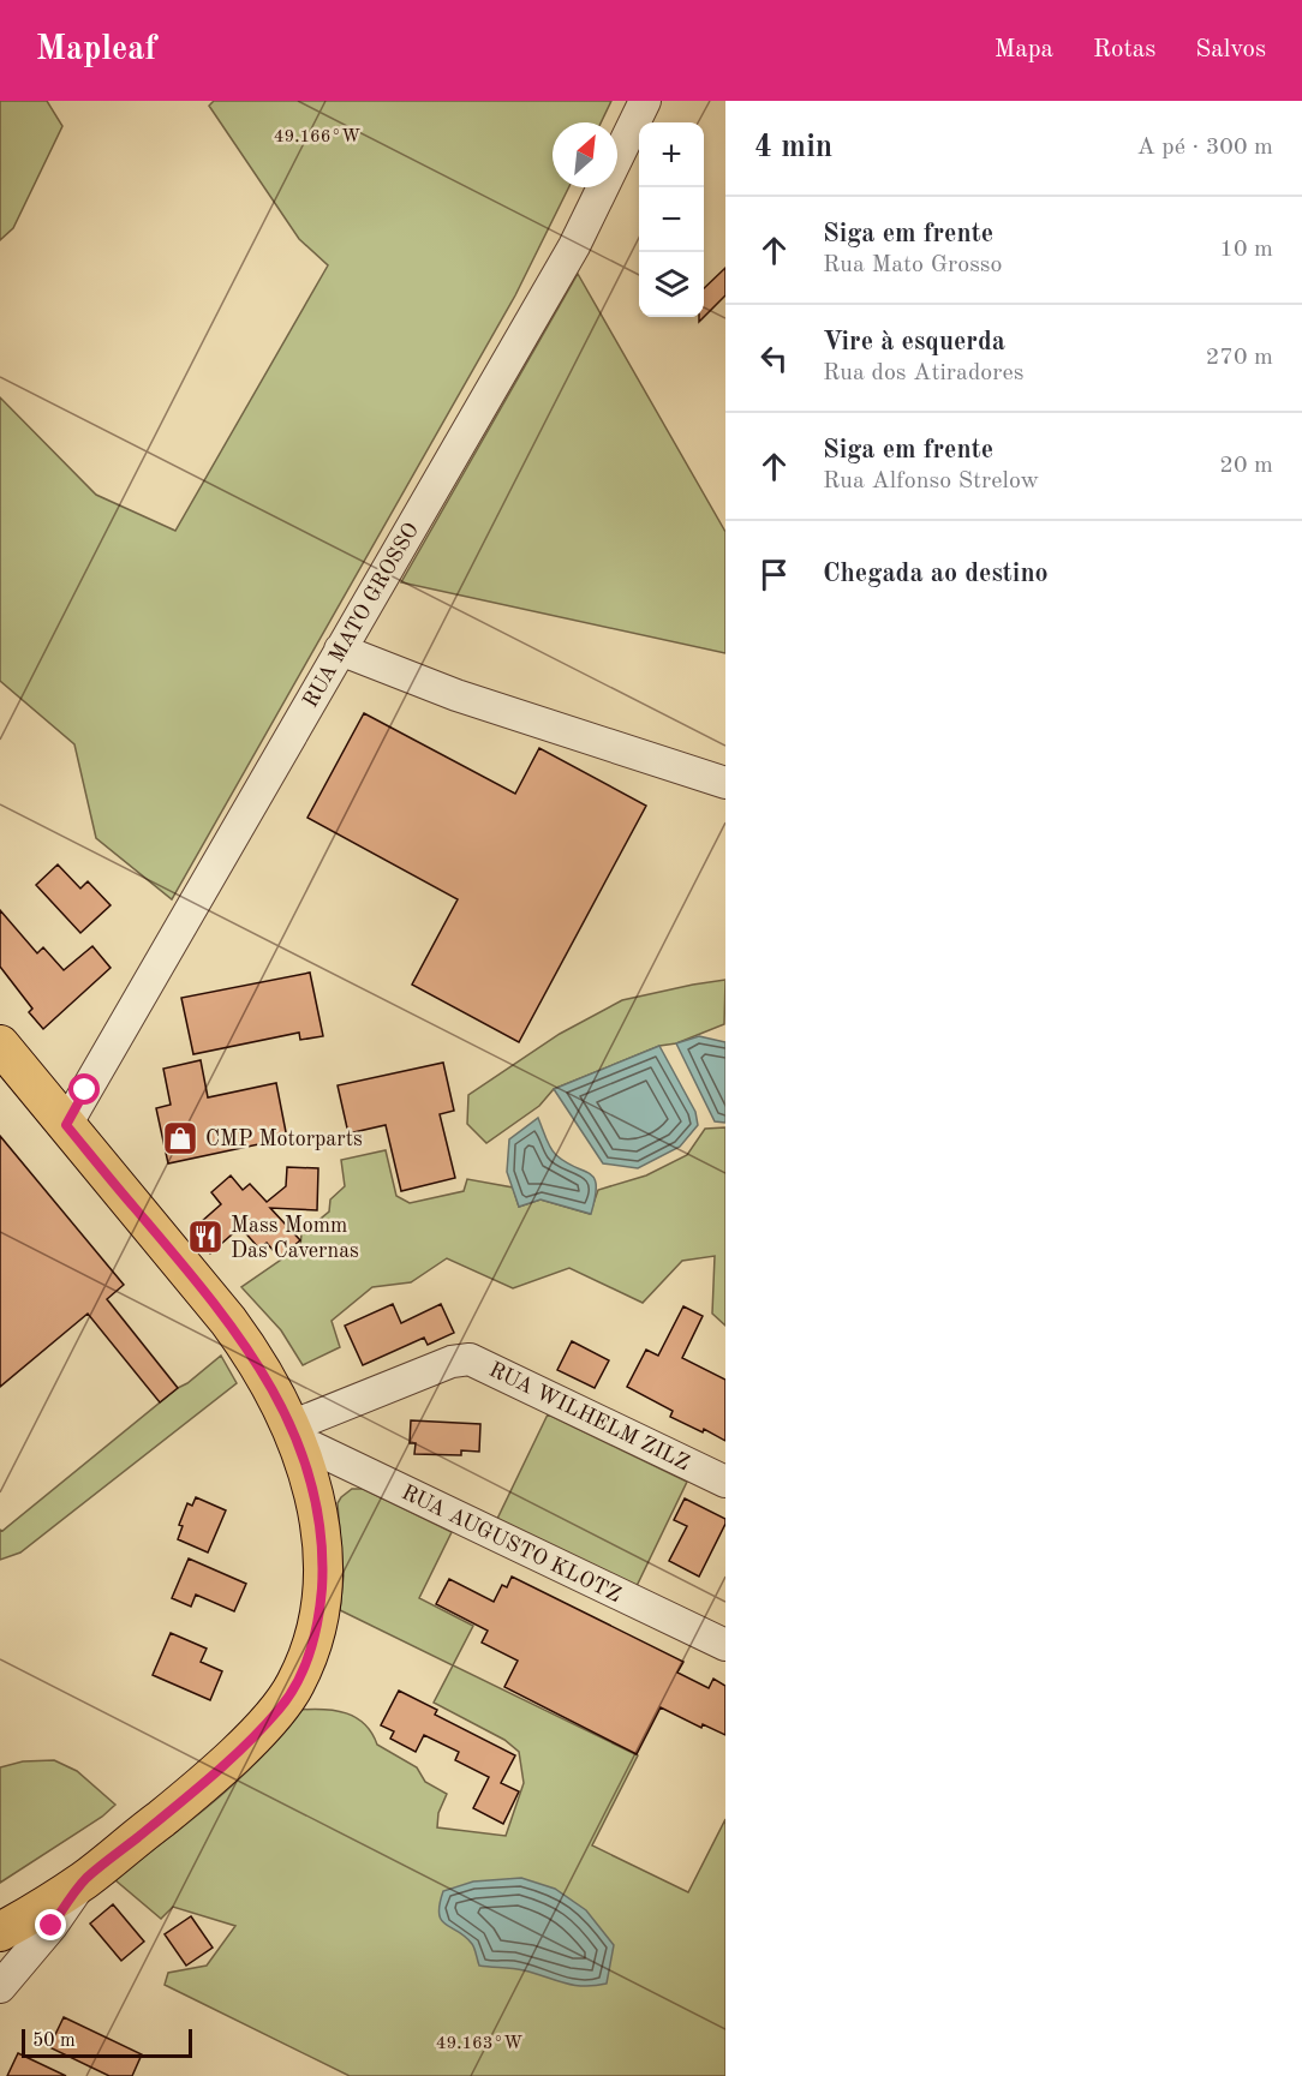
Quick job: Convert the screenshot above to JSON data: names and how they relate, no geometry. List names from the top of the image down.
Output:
{
  "streets": {
    "street": ["RUA MATO GROSSO", "RUA WILHELM ZILZ", "RUA AUGUSTO KLOTZ"]
  },
  "crossings": [
    ["RUA WILHELM ZILZ", "RUA AUGUSTO KLOTZ"]
  ],
  "places": {
    "shop": ["CMP Motorparts"],
    "restaurant": ["Mass Momm Das Cavernas"]
  },
  "scale_bar": "50 m",
  "north": "top right",
  "page": {
    "header": "Mapleaf",
    "nav": ["Mapa", "Rotas", "Salvos"],
    "heading": ["4 min", "A pé · 300 m"],
    "map_buttons": ["+", "−"],
    "list": [
      ["Siga em frente", "Rua Mato Grosso", "10 m"],
      ["Vire à esquerda", "Rua dos Atiradores", "270 m"],
      ["Siga em frente", "Rua Alfonso Strelow", "20 m"],
      "Chegada ao destino"
    ],
    "scale": "50 m"
  },
  "coordinates": ["49.166°W", "49.163°W"]
}
